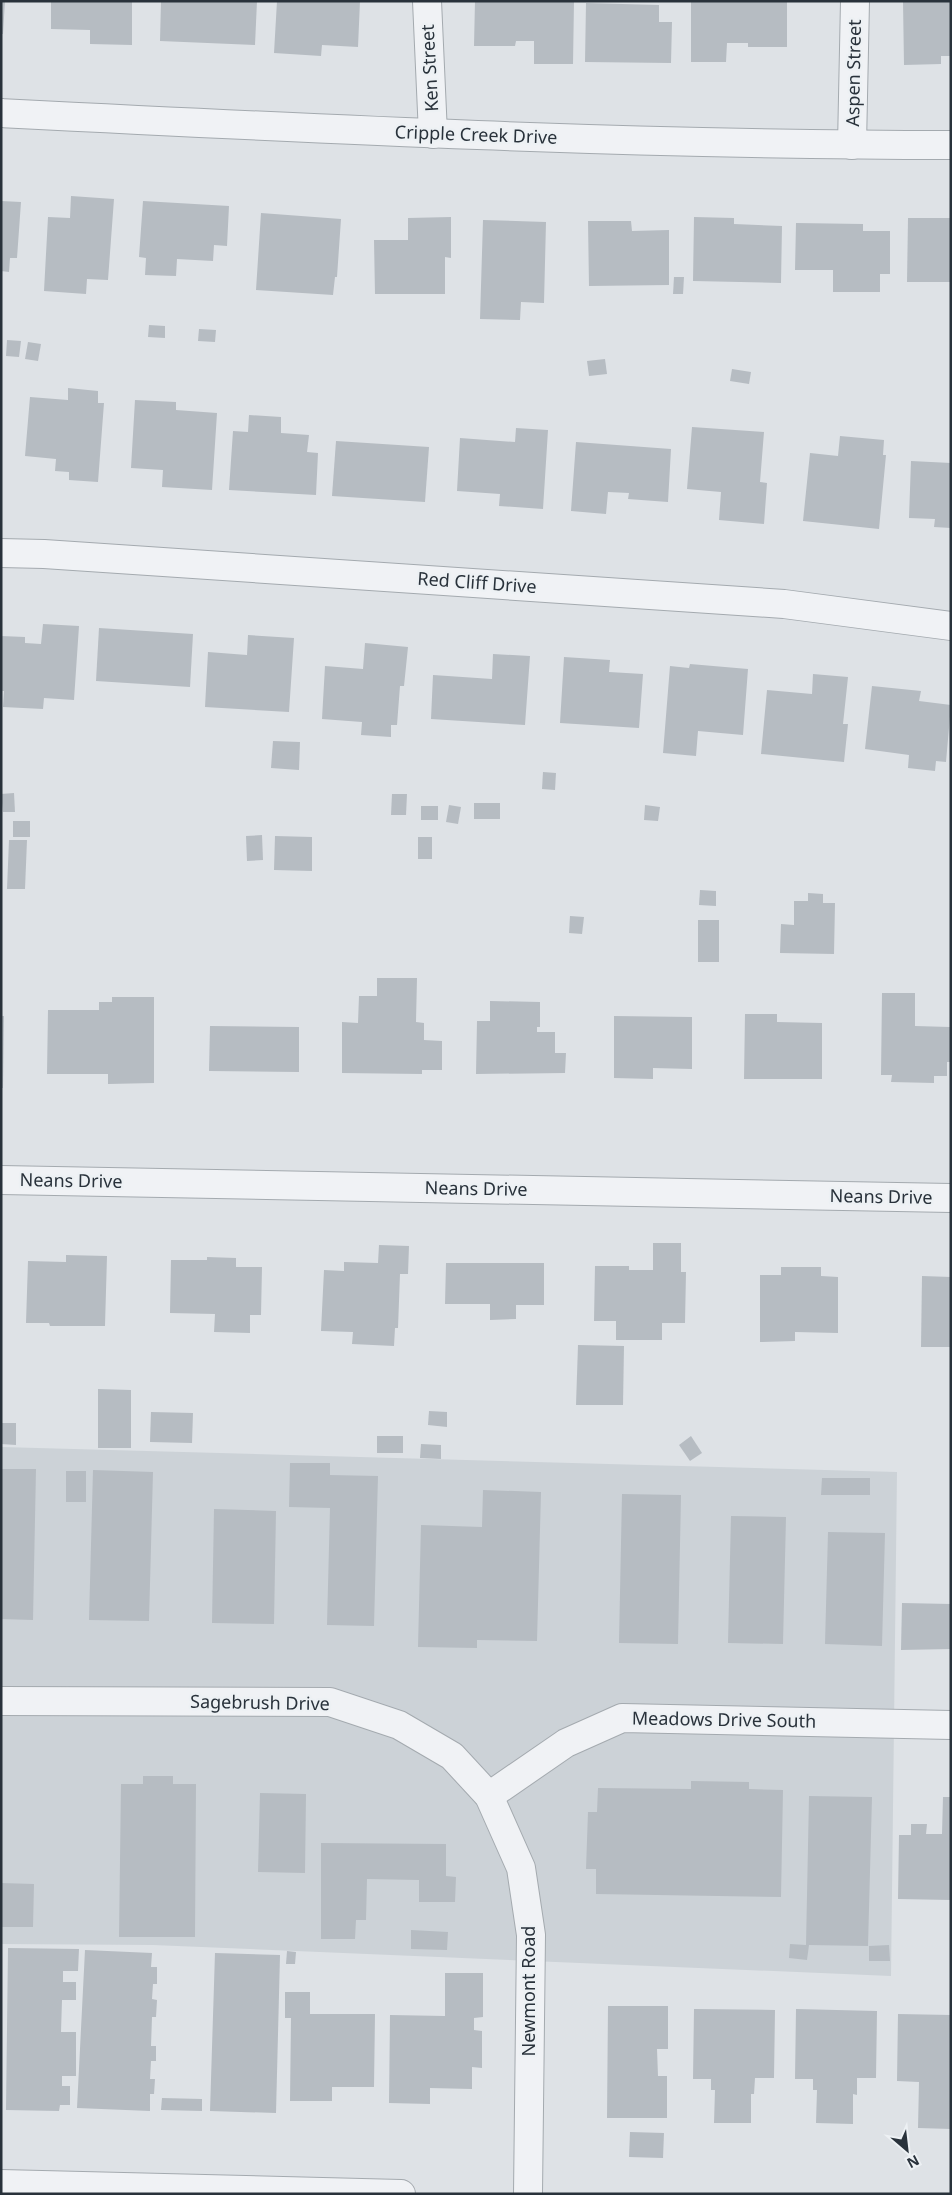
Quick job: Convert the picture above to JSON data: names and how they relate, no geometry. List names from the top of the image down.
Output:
{
  "streets": {
    "street": [
      "Ken Street",
      "Aspen Street",
      "Cripple Creek Drive",
      "Red Cliff Drive",
      "Neans Drive",
      "Sagebrush Drive",
      "Meadows Drive South",
      "Newmont Road"
    ]
  },
  "crossings": [
    ["Ken Street", "Cripple Creek Drive"],
    ["Aspen Street", "Cripple Creek Drive"],
    ["Sagebrush Drive", "Meadows Drive South"],
    ["Sagebrush Drive", "Newmont Road"],
    ["Meadows Drive South", "Newmont Road"]
  ],
  "north": "bottom right"
}
